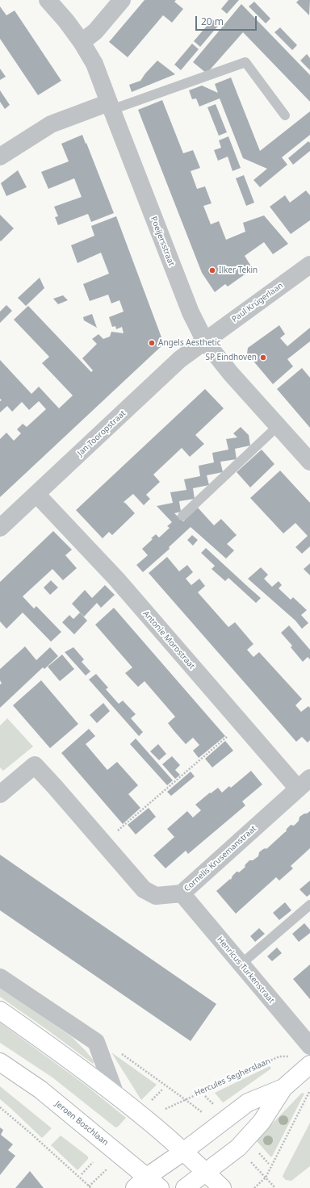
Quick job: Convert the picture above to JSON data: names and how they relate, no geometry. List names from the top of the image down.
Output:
{
  "streets": {
    "main road": ["Jeroen Boschlaan"],
    "street": [
      "Poeijersstraat",
      "Paul Krügerlaan",
      "Jan Tooropstraat",
      "Antonie Morostraat",
      "Cornelis Krusemanstraat",
      "Henricus Turkenstraat"
    ],
    "path": ["Hercules Segherslaan"]
  },
  "crossings": [
    ["Poeijersstraat", "Paul Krügerlaan"],
    ["Poeijersstraat", "Jan Tooropstraat"],
    ["Paul Krügerlaan", "Jan Tooropstraat"],
    ["Jan Tooropstraat", "Antonie Morostraat"],
    ["Antonie Morostraat", "Cornelis Krusemanstraat"],
    ["Cornelis Krusemanstraat", "Henricus Turkenstraat"]
  ],
  "places": ["Ilker Tekin", "Angels Aesthetic", "SP Eindhoven"],
  "scale_bar": "20 m"
}
